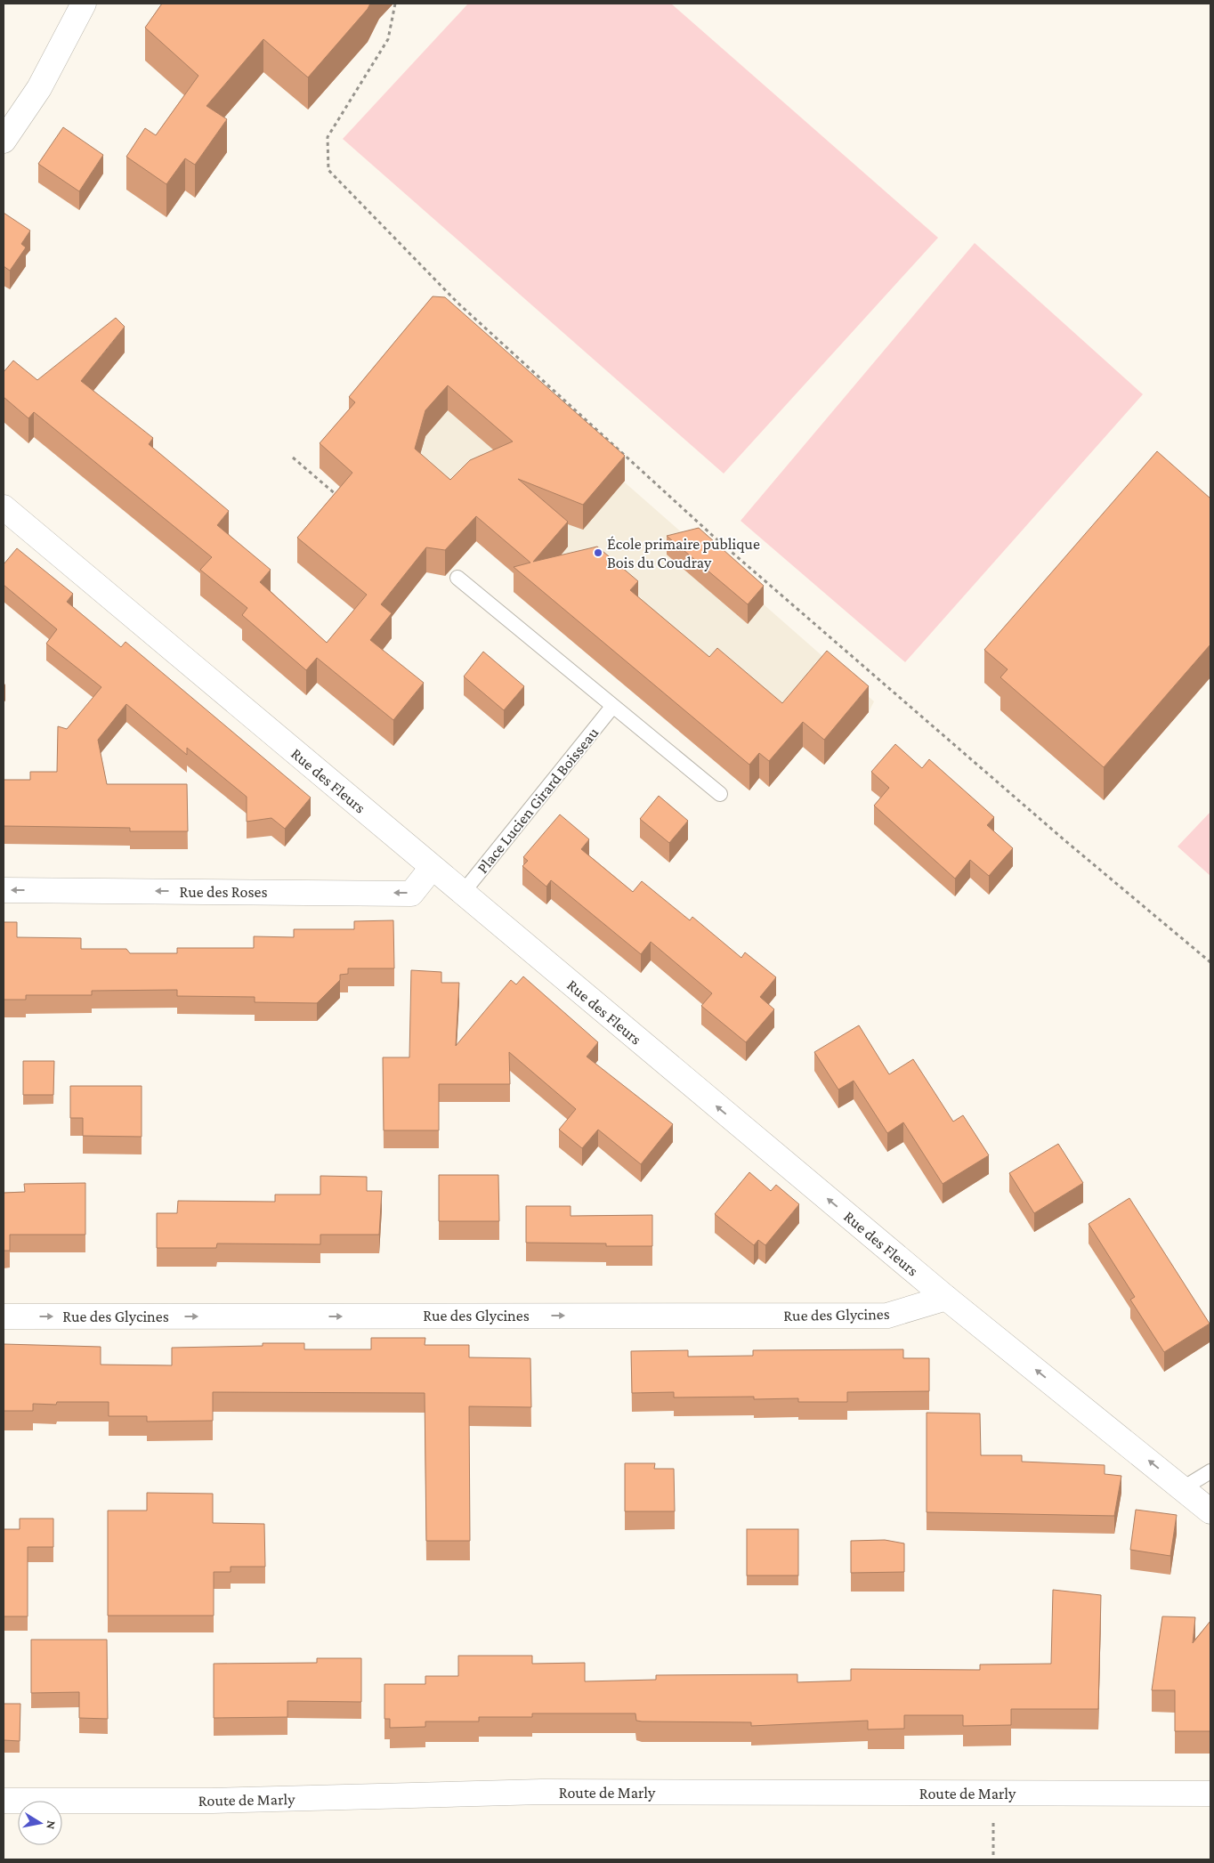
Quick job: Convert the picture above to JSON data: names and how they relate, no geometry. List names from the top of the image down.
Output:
{
  "streets": {
    "street": [
      "Rue des Fleurs",
      "Rue des Roses",
      "Rue des Glycines",
      "Route de Marly"
    ],
    "lane": ["Place Lucien Girard Boisseau"]
  },
  "crossings": [
    ["Rue des Fleurs", "Place Lucien Girard Boisseau"],
    ["Rue des Fleurs", "Rue des Roses"],
    ["Rue des Fleurs", "Rue des Glycines"]
  ],
  "one_way": ["Rue des Fleurs", "Rue des Roses", "Rue des Glycines"],
  "places": ["École primaire publique Bois du Coudray"],
  "north": "right"
}
